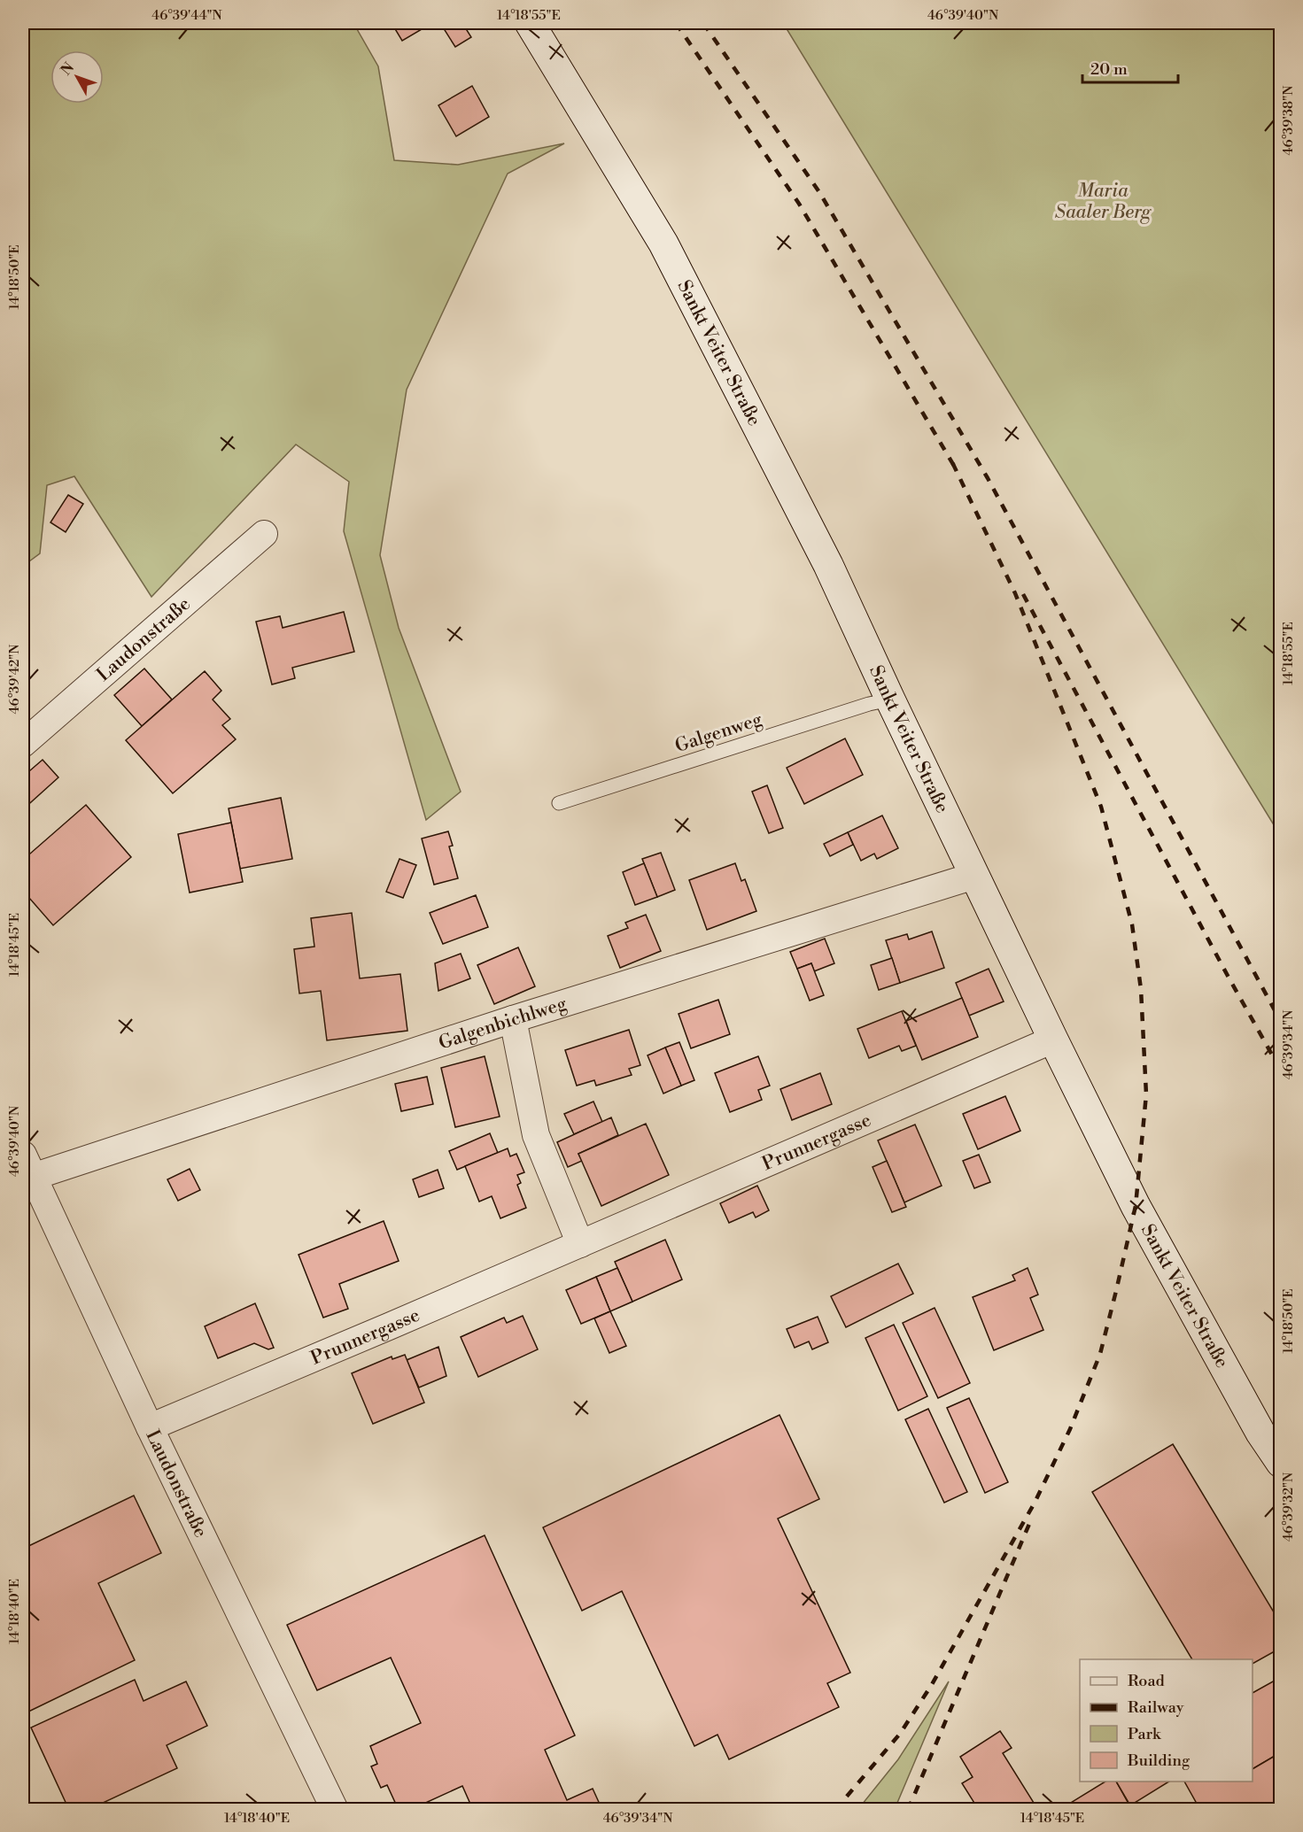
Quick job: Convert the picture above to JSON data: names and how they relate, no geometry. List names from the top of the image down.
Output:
{
  "streets": {
    "main road": ["Sankt Veiter Straße"],
    "street": ["Laudonstraße", "Galgenbichlweg", "Prunnergasse"],
    "lane": ["Galgenweg"]
  },
  "crossings": [
    ["Sankt Veiter Straße", "Galgenweg"],
    ["Sankt Veiter Straße", "Galgenbichlweg"],
    ["Sankt Veiter Straße", "Prunnergasse"],
    ["Laudonstraße", "Galgenbichlweg"],
    ["Laudonstraße", "Prunnergasse"]
  ],
  "parks": ["Maria Saaler Berg"],
  "legend": [
    "Road",
    "Railway",
    "Park",
    "Building"
  ],
  "scale_bar": "20 m",
  "north": "top left",
  "coordinates": [
    "46°39'44\"N",
    "14°18'55\"E",
    "46°39'40\"N",
    "46°39'38\"N",
    "14°18'50\"E",
    "46°39'42\"N",
    "14°18'45\"E",
    "46°39'34\"N",
    "46°39'32\"N",
    "14°18'40\"E"
  ]
}
